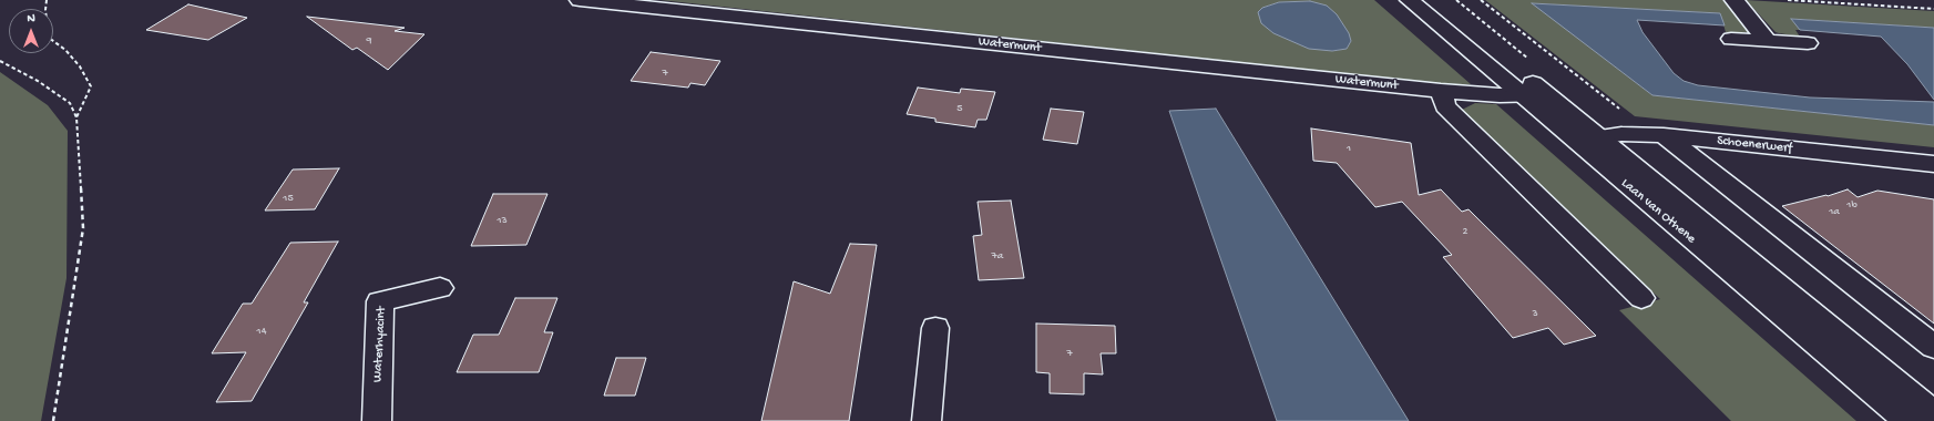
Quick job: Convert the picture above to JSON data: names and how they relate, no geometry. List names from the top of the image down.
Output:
{
  "streets": {
    "street": [
      "Watermunt",
      "Schoenerwerf",
      "Laan van Othene",
      "Waterhyacint"
    ]
  },
  "crossings": [
    ["Watermunt", "Laan van Othene"],
    ["Schoenerwerf", "Laan van Othene"]
  ],
  "house_numbers": [
    "9",
    "7",
    "5",
    "1",
    "15",
    "1b",
    "1a",
    "13",
    "2",
    "7a",
    "3",
    "14",
    "7"
  ],
  "north": "top"
}
